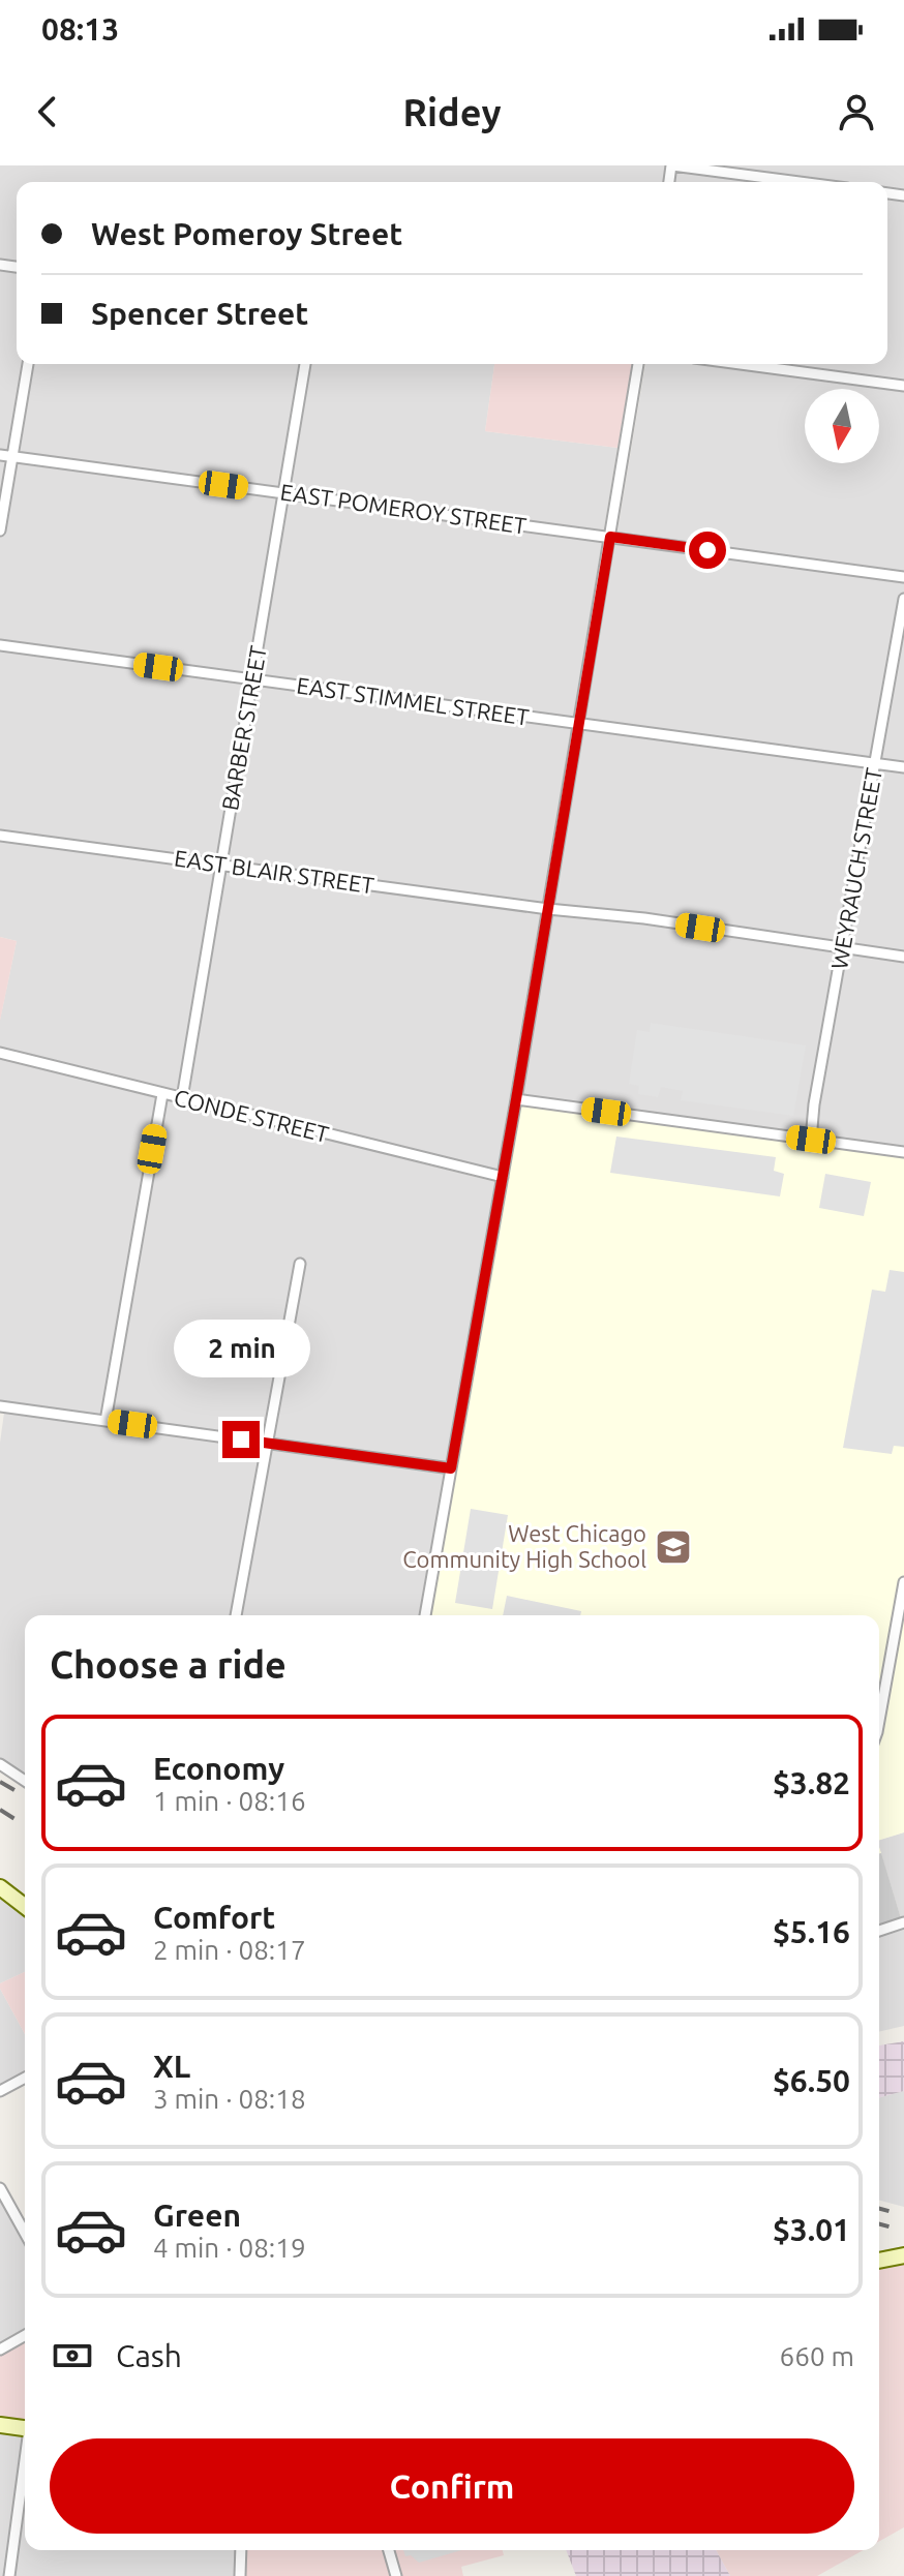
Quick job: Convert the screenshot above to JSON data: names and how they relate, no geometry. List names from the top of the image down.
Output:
{
  "streets": {
    "street": [
      "EAST POMEROY STREET",
      "EAST STIMMEL STREET",
      "BARBER STREET",
      "WEYRAUCH STREET",
      "EAST BLAIR STREET",
      "CONDE STREET"
    ]
  },
  "crossings": [
    ["EAST POMEROY STREET", "BARBER STREET"],
    ["EAST STIMMEL STREET", "BARBER STREET"],
    ["EAST STIMMEL STREET", "WEYRAUCH STREET"],
    ["BARBER STREET", "EAST BLAIR STREET"],
    ["BARBER STREET", "CONDE STREET"],
    ["WEYRAUCH STREET", "EAST BLAIR STREET"]
  ],
  "places": {
    "school or university": ["West Chicago Community High School"]
  },
  "north": "bottom",
  "page": {
    "status": "08:13",
    "header": "Ridey",
    "banner": ["West Pomeroy Street", "Spencer Street"],
    "bubble": "2 min",
    "heading": "Choose a ride",
    "list": [
      {
        "name": "Economy",
        "note": "1 min · 08:16",
        "value": "$3.82"
      },
      {
        "name": "Comfort",
        "note": "2 min · 08:17",
        "value": "$5.16"
      },
      {
        "name": "XL",
        "note": "3 min · 08:18",
        "value": "$6.50"
      },
      {
        "name": "Green",
        "note": "4 min · 08:19",
        "value": "$3.01"
      }
    ],
    "pay": ["Cash", "660 m"],
    "buttons": "Confirm"
  }
}
